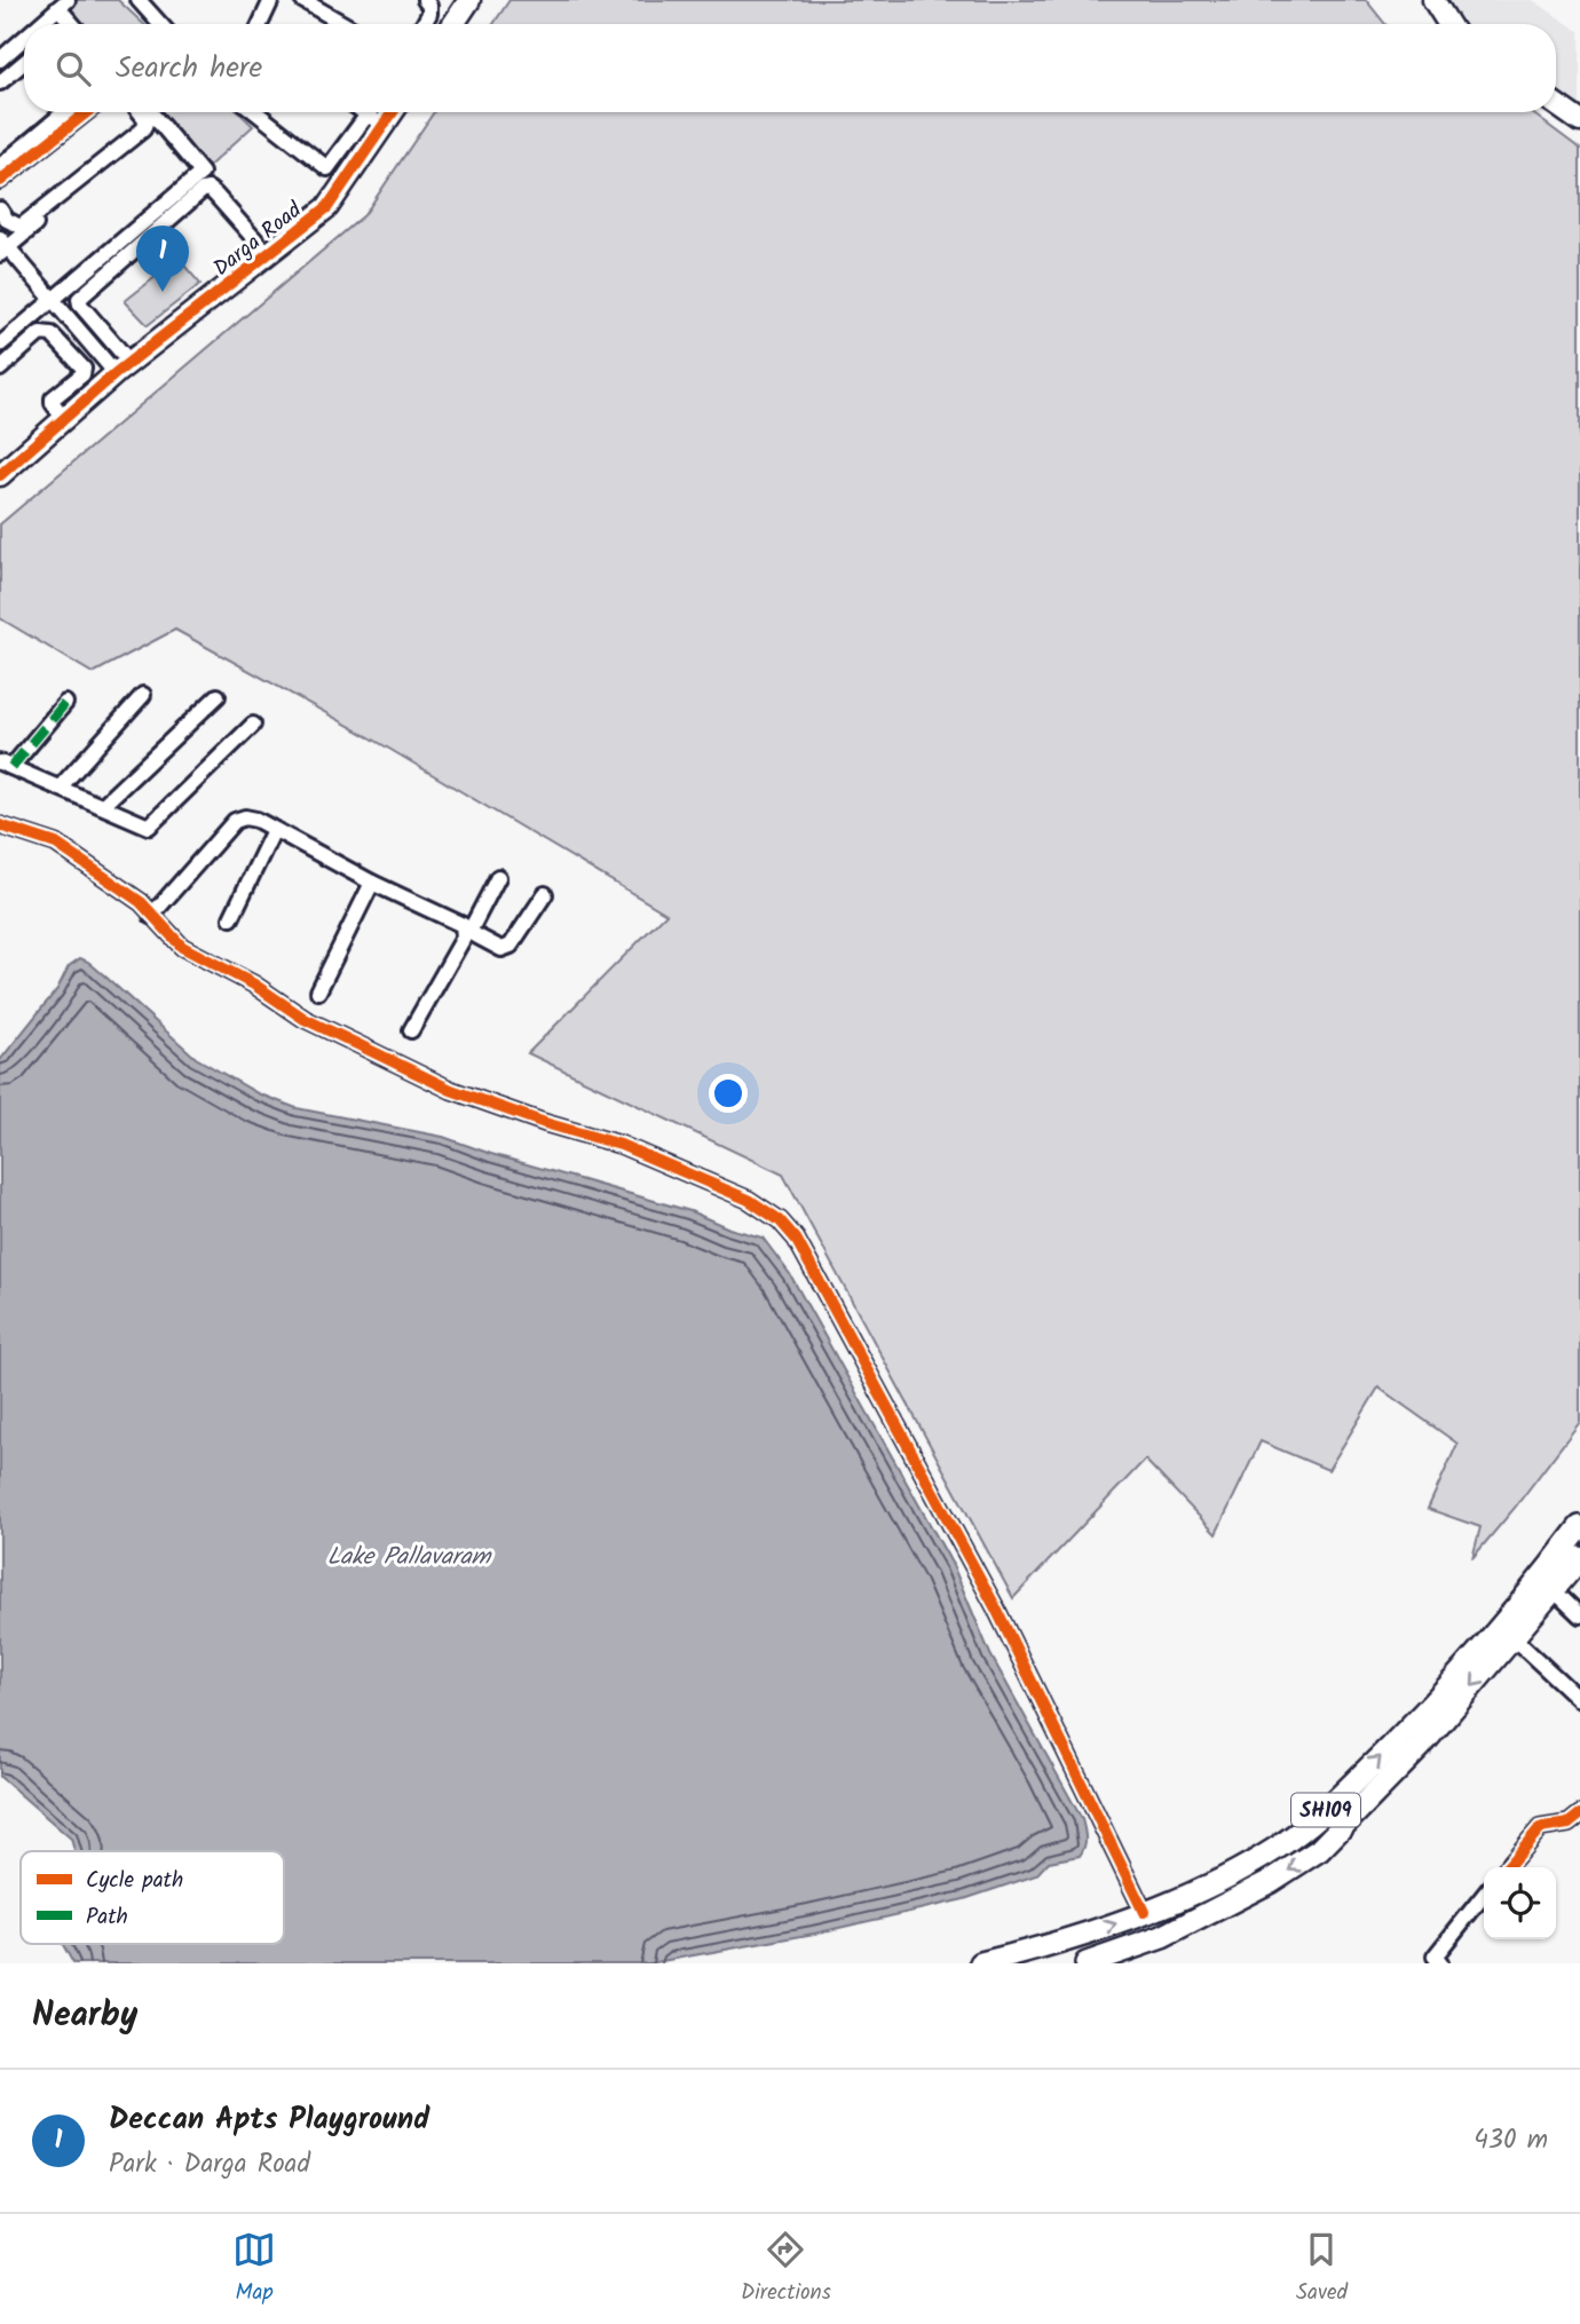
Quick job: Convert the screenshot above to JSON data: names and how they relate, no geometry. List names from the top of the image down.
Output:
{
  "streets": {
    "main road": ["SH109"],
    "street": ["Darga Road"]
  },
  "water": ["Lake Pallavaram"],
  "legend": ["Cycle path", "Path"],
  "page": {
    "search": "Search here",
    "pins": "1",
    "heading": "Nearby",
    "list": [
      {
        "mark": "1",
        "name": "Deccan Apts Playground",
        "note": "Park · Darga Road",
        "value": "430 m"
      }
    ],
    "nav": ["Map", "Directions", "Saved"]
  }
}
